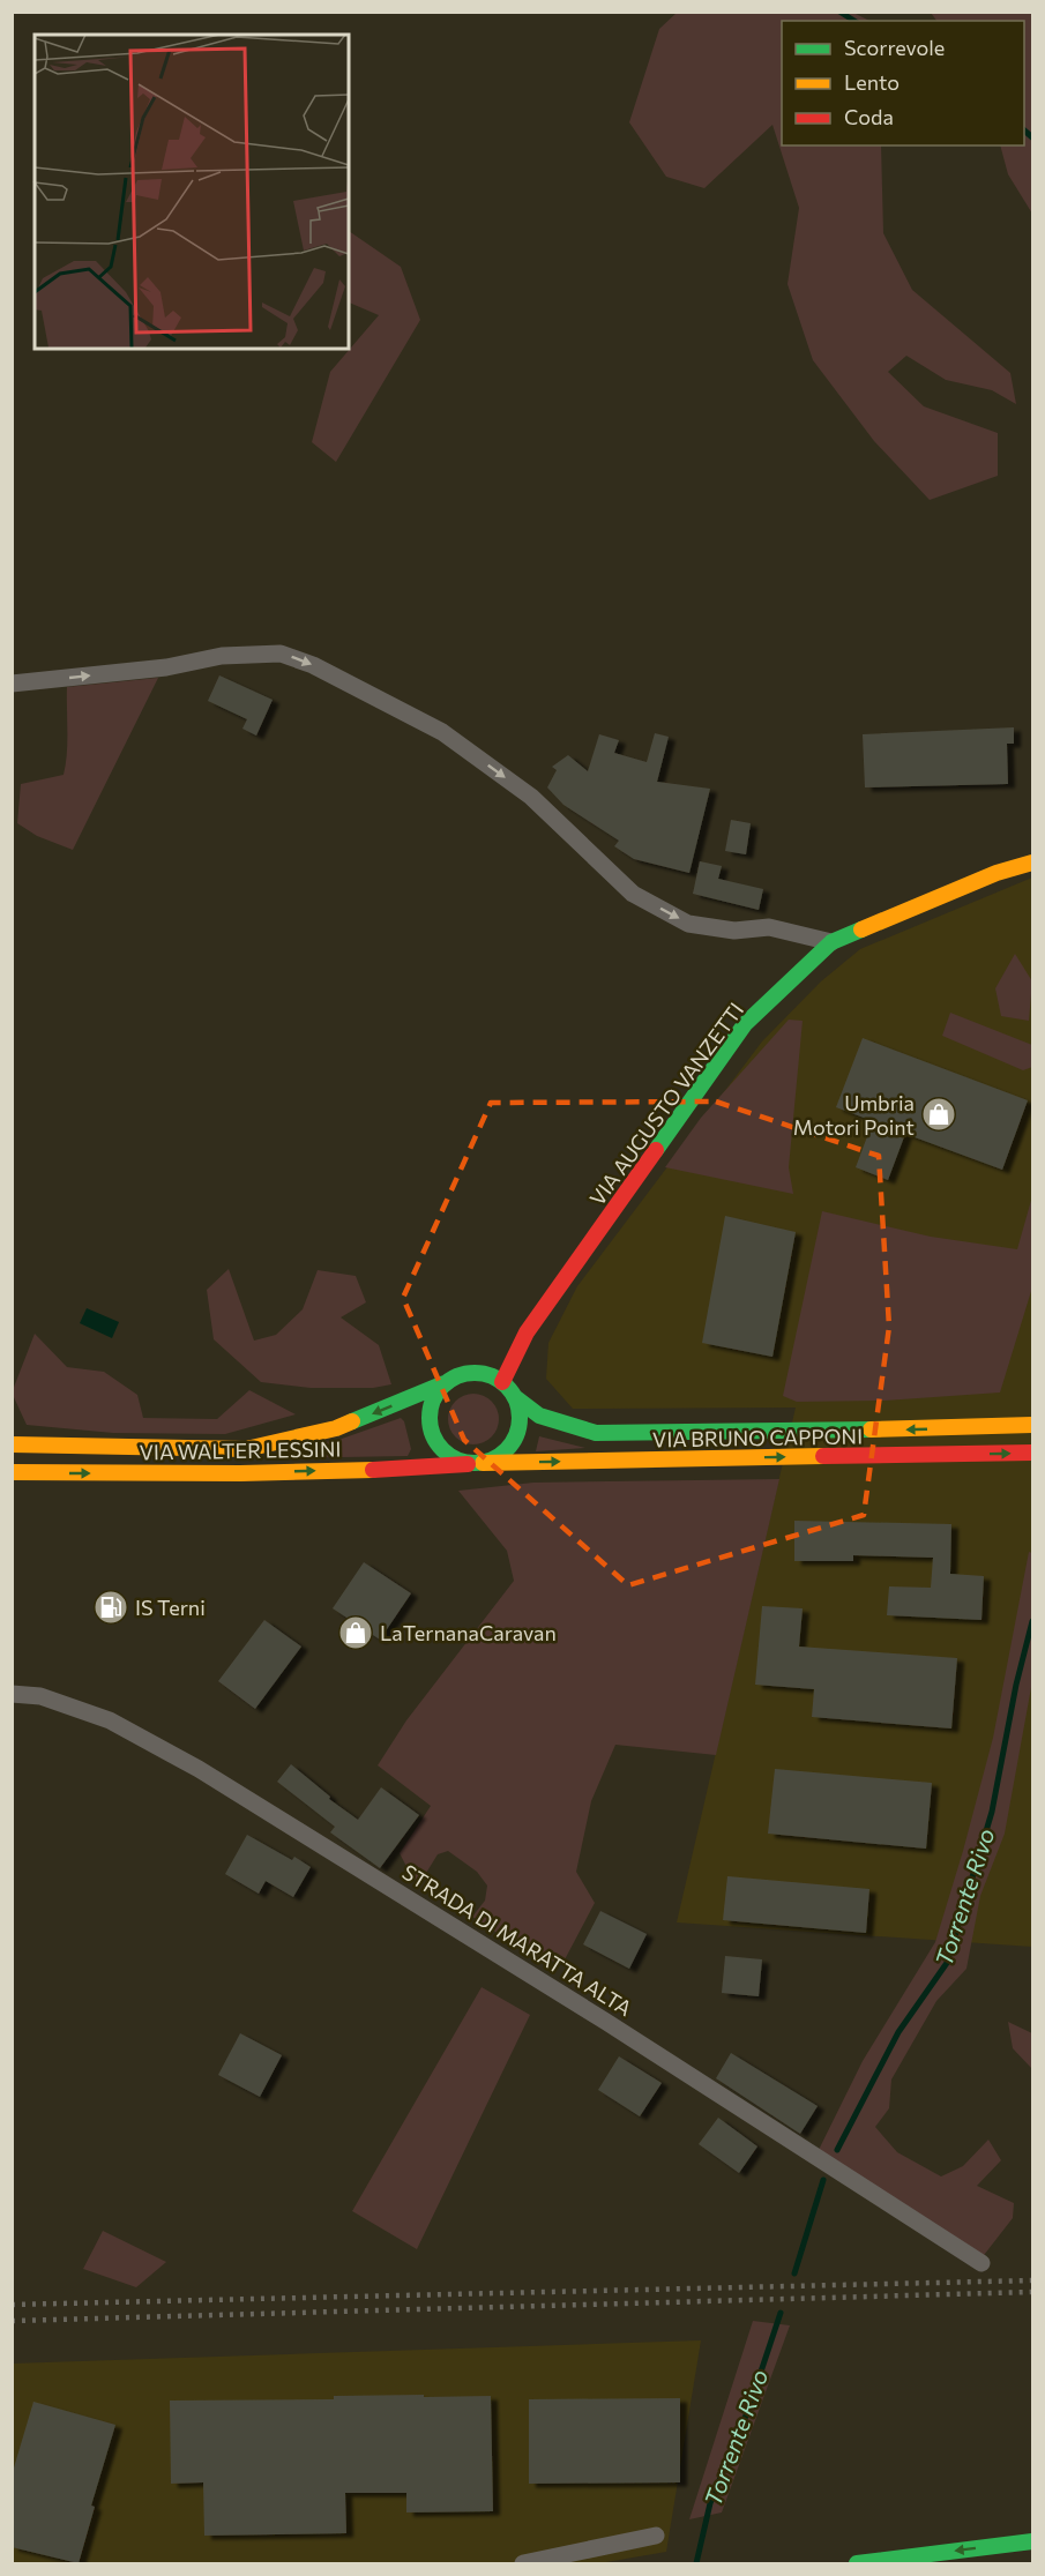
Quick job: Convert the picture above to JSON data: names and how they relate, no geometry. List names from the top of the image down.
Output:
{
  "streets": {
    "main road": ["VIA AUGUSTO VANZETTI", "VIA BRUNO CAPPONI", "VIA WALTER LESSINI"],
    "street": ["STRADA DI MARATTA ALTA"]
  },
  "crossings": [
    ["VIA AUGUSTO VANZETTI", "VIA BRUNO CAPPONI"],
    ["VIA AUGUSTO VANZETTI", "VIA WALTER LESSINI"],
    ["VIA BRUNO CAPPONI", "VIA WALTER LESSINI"]
  ],
  "water": ["Torrente Rivo"],
  "places": {
    "shop": ["Umbria Motori Point", "LaTernanaCaravan"],
    "fuel station": ["IS Terni"]
  },
  "legend": ["Scorrevole", "Lento", "Coda"]
}
